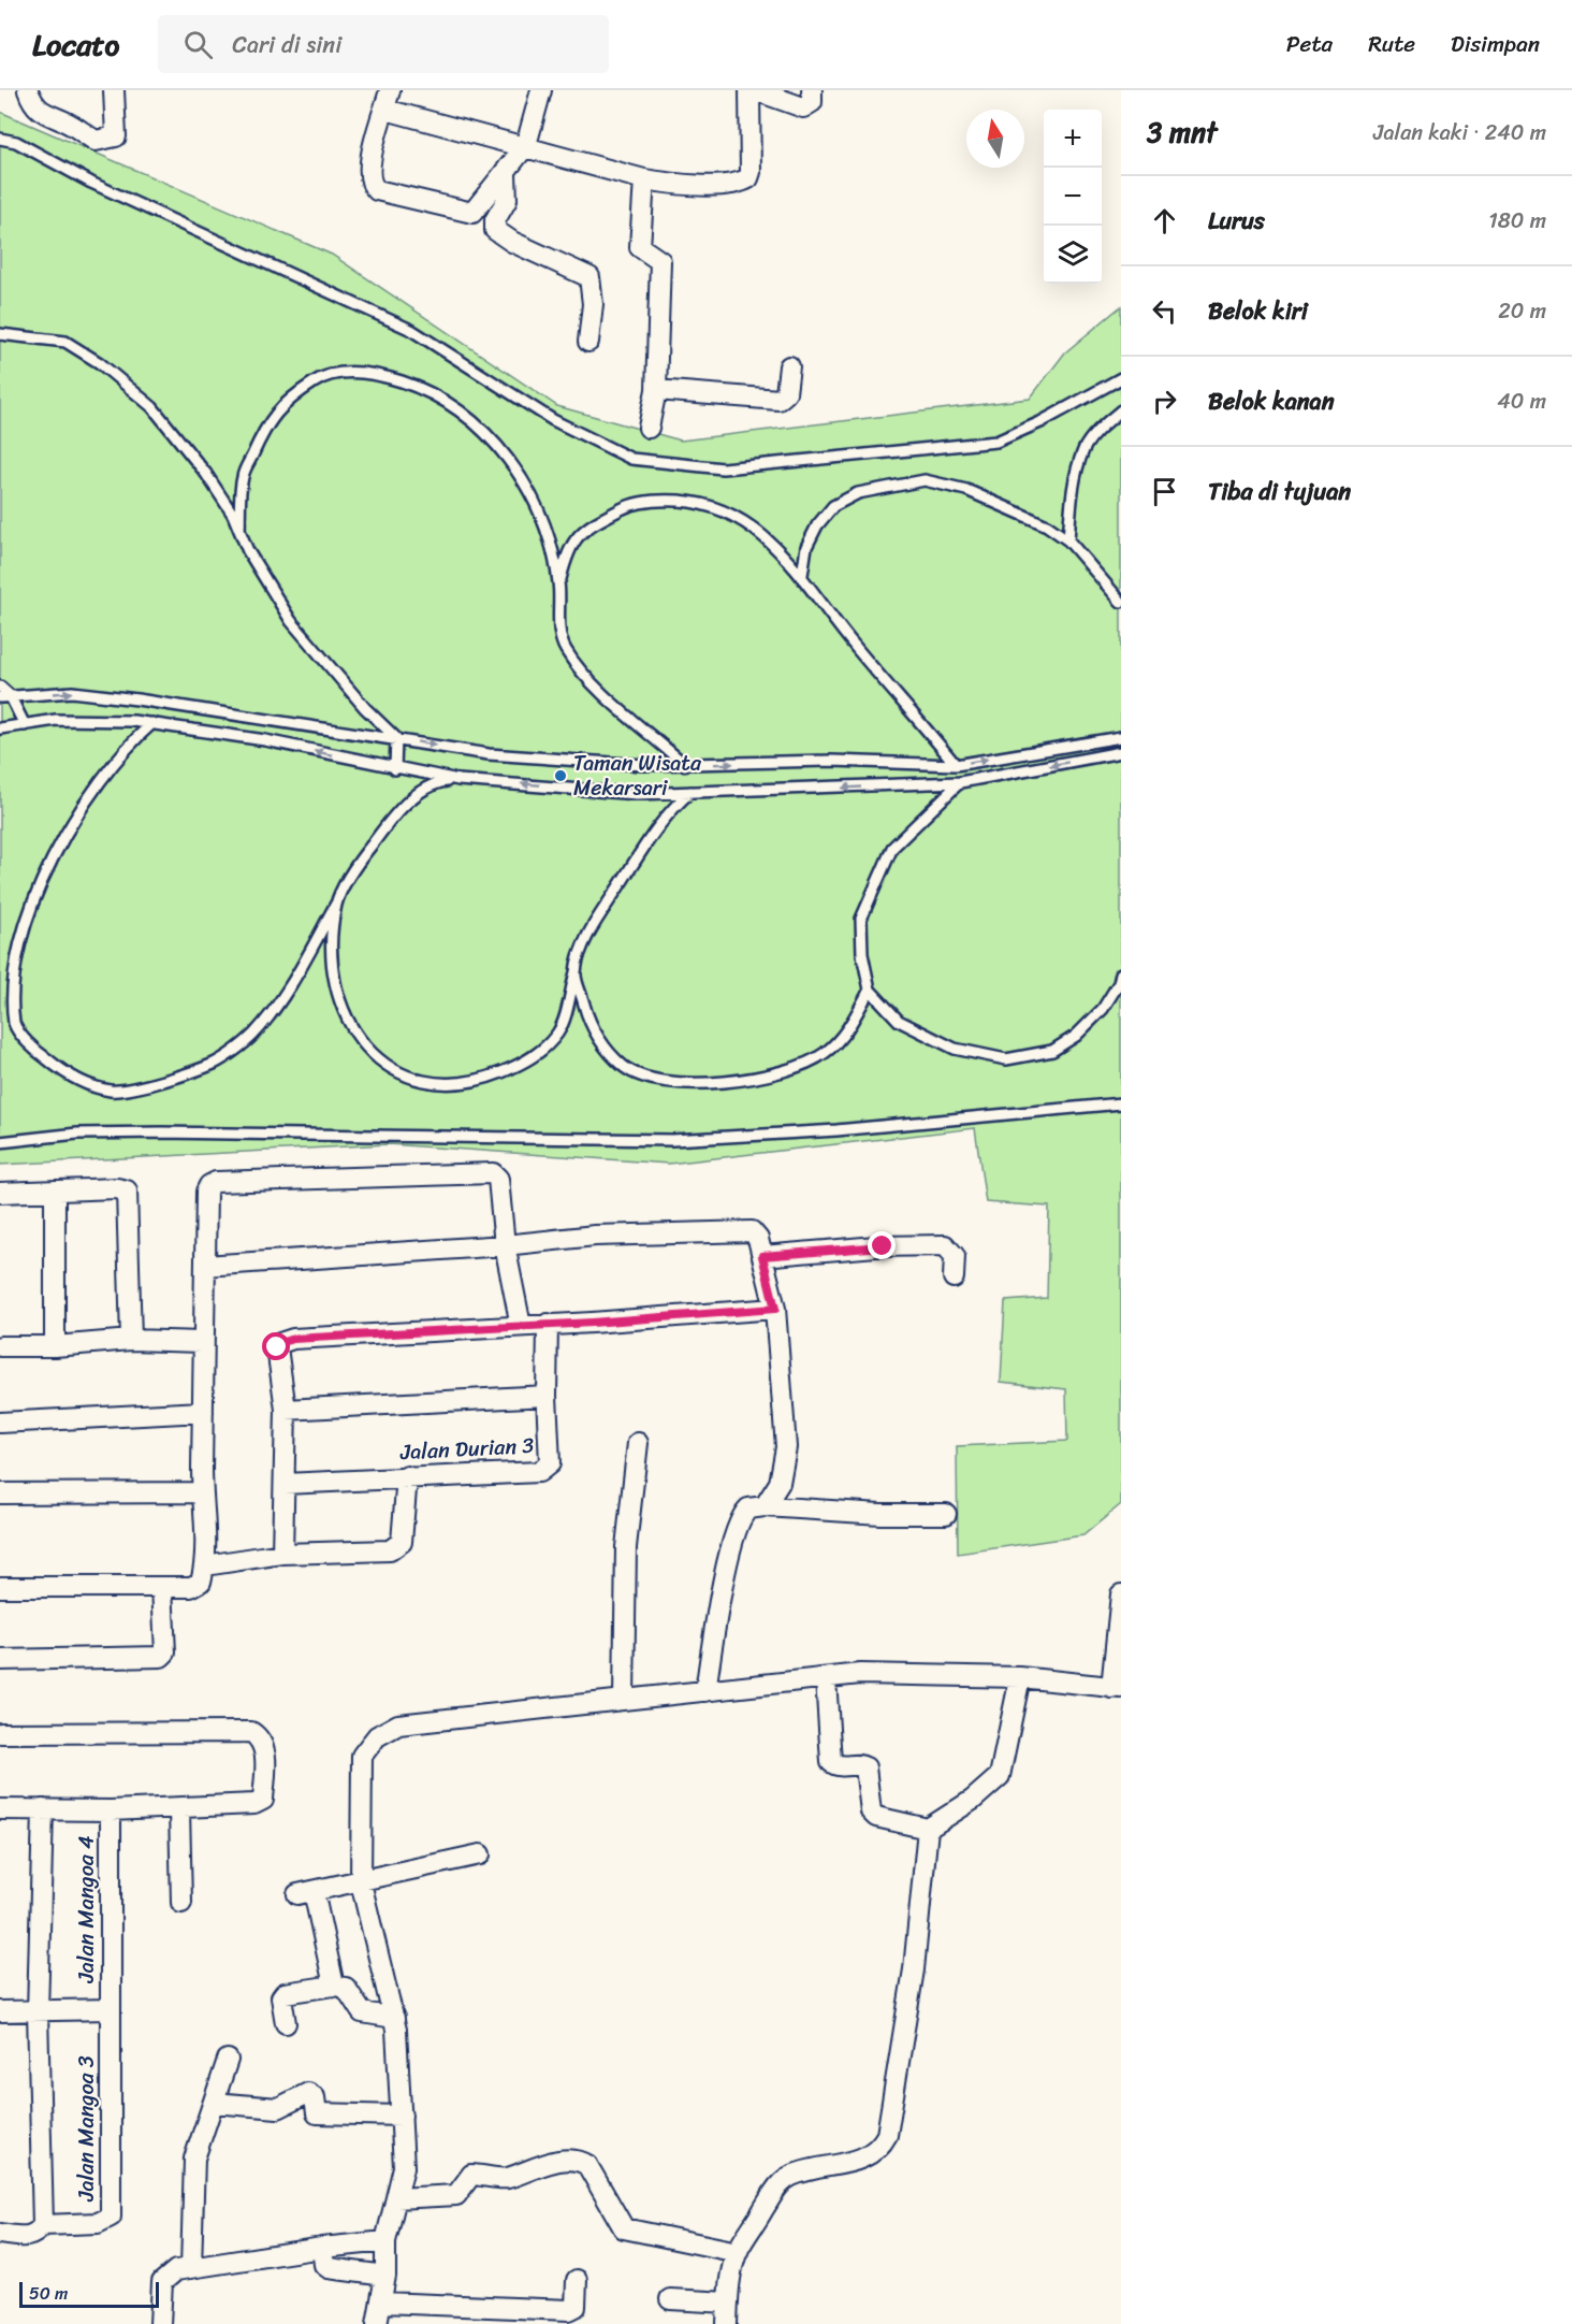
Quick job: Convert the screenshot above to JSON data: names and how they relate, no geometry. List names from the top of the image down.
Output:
{
  "streets": {
    "street": ["Jalan Durian 3", "Jalan Mangoa 4", "Jalan Mangoa 3"]
  },
  "crossings": [
    ["Jalan Mangoa 4", "Jalan Mangoa 3"]
  ],
  "places": ["Taman Wisata Mekarsari"],
  "scale_bar": "50 m",
  "north": "top",
  "page": {
    "header": "Locato",
    "search": "Cari di sini",
    "nav": ["Peta", "Rute", "Disimpan"],
    "heading": ["3 mnt", "Jalan kaki · 240 m"],
    "map_buttons": ["+", "−"],
    "list": [
      ["Lurus", "180 m"],
      ["Belok kiri", "20 m"],
      ["Belok kanan", "40 m"],
      "Tiba di tujuan"
    ],
    "scale": "50 m"
  }
}
